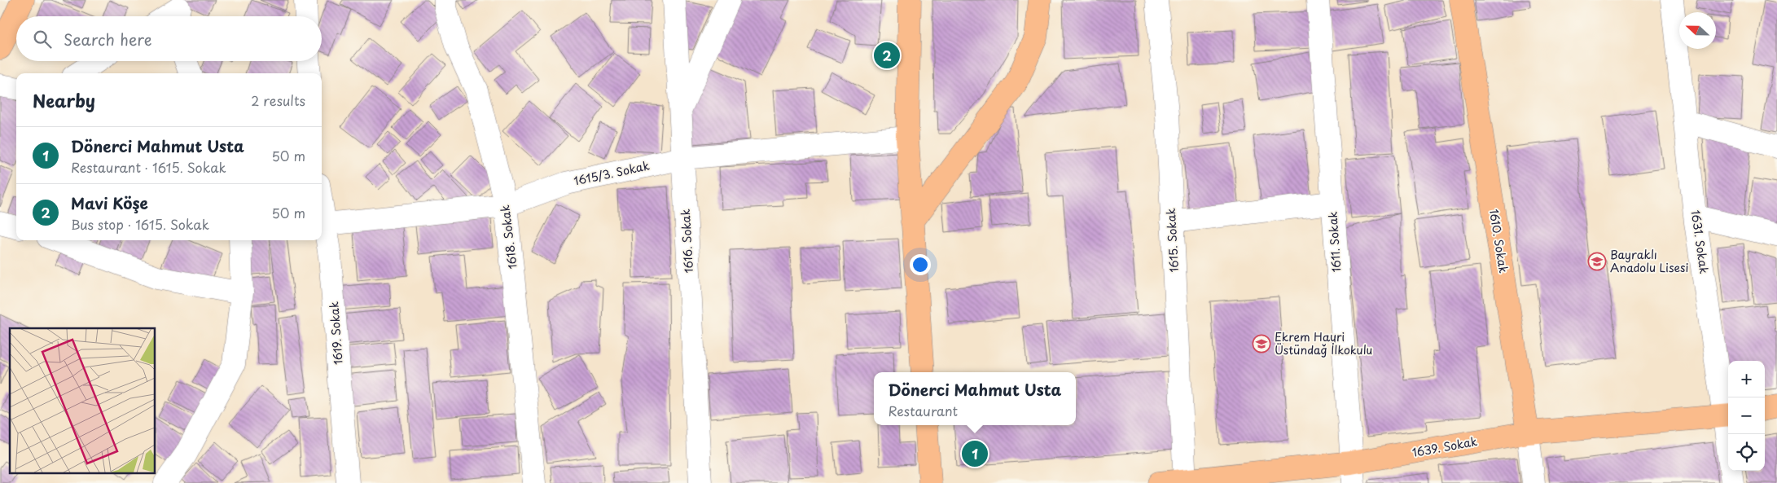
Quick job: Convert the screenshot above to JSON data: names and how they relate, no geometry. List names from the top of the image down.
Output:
{
  "streets": {
    "main road": ["1610. Sokak", "1639. Sokak"],
    "street": [
      "1615/3. Sokak",
      "1618. Sokak",
      "1615. Sokak",
      "1616. Sokak",
      "1611. Sokak",
      "1631. Sokak",
      "1619. Sokak"
    ]
  },
  "crossings": [
    ["1615/3. Sokak", "1618. Sokak"],
    ["1615/3. Sokak", "1616. Sokak"],
    ["1615/3. Sokak", "1619. Sokak"],
    ["1615. Sokak", "1639. Sokak"],
    ["1610. Sokak", "1639. Sokak"],
    ["1611. Sokak", "1639. Sokak"],
    ["1631. Sokak", "1639. Sokak"]
  ],
  "places": {
    "school or university": ["Bayraklı Anadolu Lisesi", "Ekrem Hayri Üstündağ İlkokulu"]
  },
  "north": "left",
  "page": {
    "search": "Search here",
    "pins": ["2", "1"],
    "heading": ["Nearby", "2 results"],
    "list": [
      {
        "mark": "1",
        "name": "Dönerci Mahmut Usta",
        "note": "Restaurant · 1615. Sokak",
        "value": "50 m"
      },
      {
        "mark": "2",
        "name": "Mavi Köşe",
        "note": "Bus stop · 1615. Sokak",
        "value": "50 m"
      }
    ],
    "map_buttons": ["+", "−"],
    "popup": ["Dönerci Mahmut Usta", "Restaurant"]
  }
}
